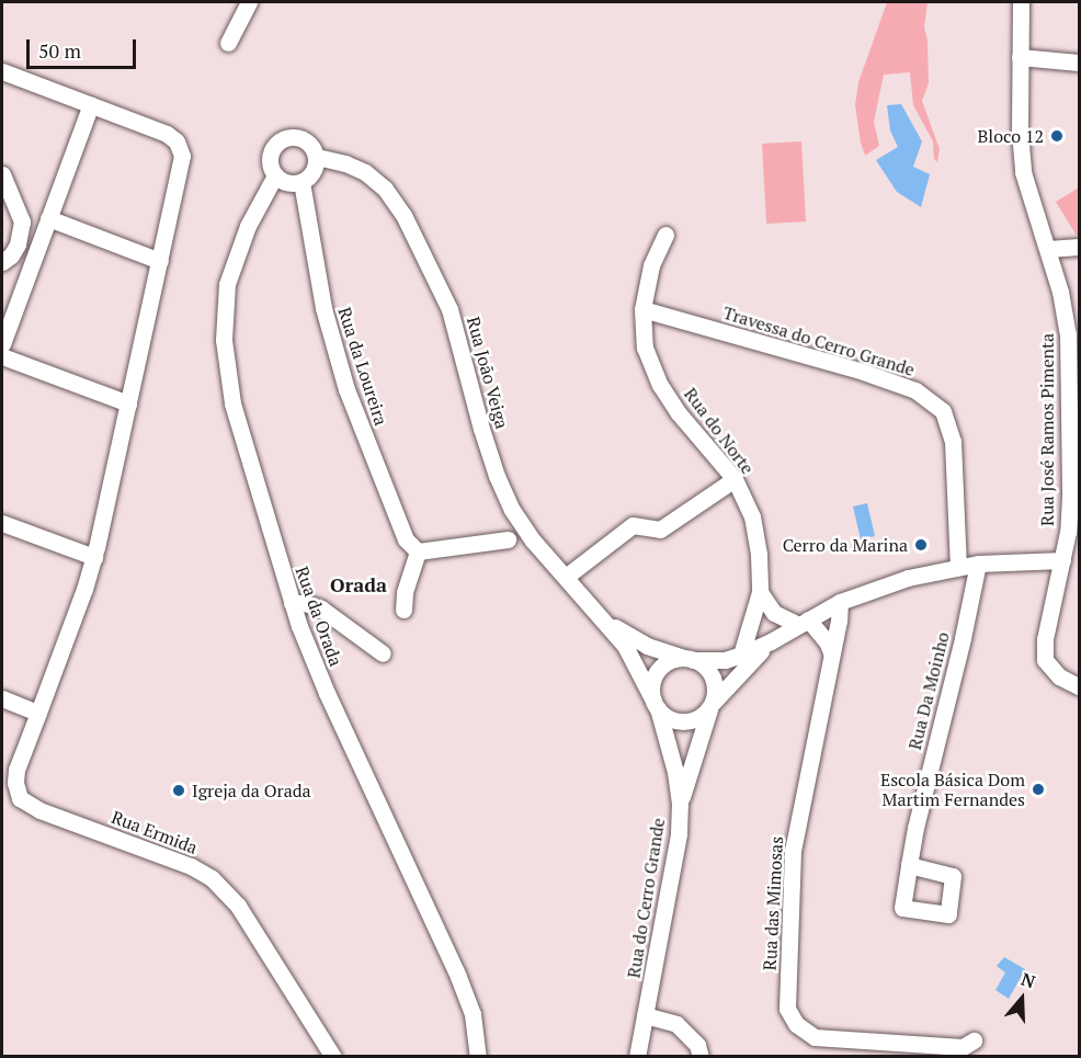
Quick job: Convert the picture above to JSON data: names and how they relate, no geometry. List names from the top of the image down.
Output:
{
  "streets": {
    "street": [
      "Travessa do Cerro Grande",
      "Rua da Loureira",
      "Rua João Veiga",
      "Rua José Ramos Pimenta",
      "Rua do Norte",
      "Rua da Orada",
      "Rua Da Moinho",
      "Rua Ermida",
      "Rua do Cerro Grande",
      "Rua das Mimosas"
    ]
  },
  "crossings": [
    ["Travessa do Cerro Grande", "Rua do Norte"],
    ["Rua da Loureira", "Rua João Veiga"],
    ["Rua da Loureira", "Rua da Orada"],
    ["Rua João Veiga", "Rua da Orada"],
    ["Rua João Veiga", "Rua do Cerro Grande"]
  ],
  "districts": ["Orada"],
  "places": [
    "Bloco 12",
    "Cerro da Marina",
    "Escola Básica Dom Martim Fernandes",
    "Igreja da Orada"
  ],
  "scale_bar": "50 m",
  "north": "top"
}
